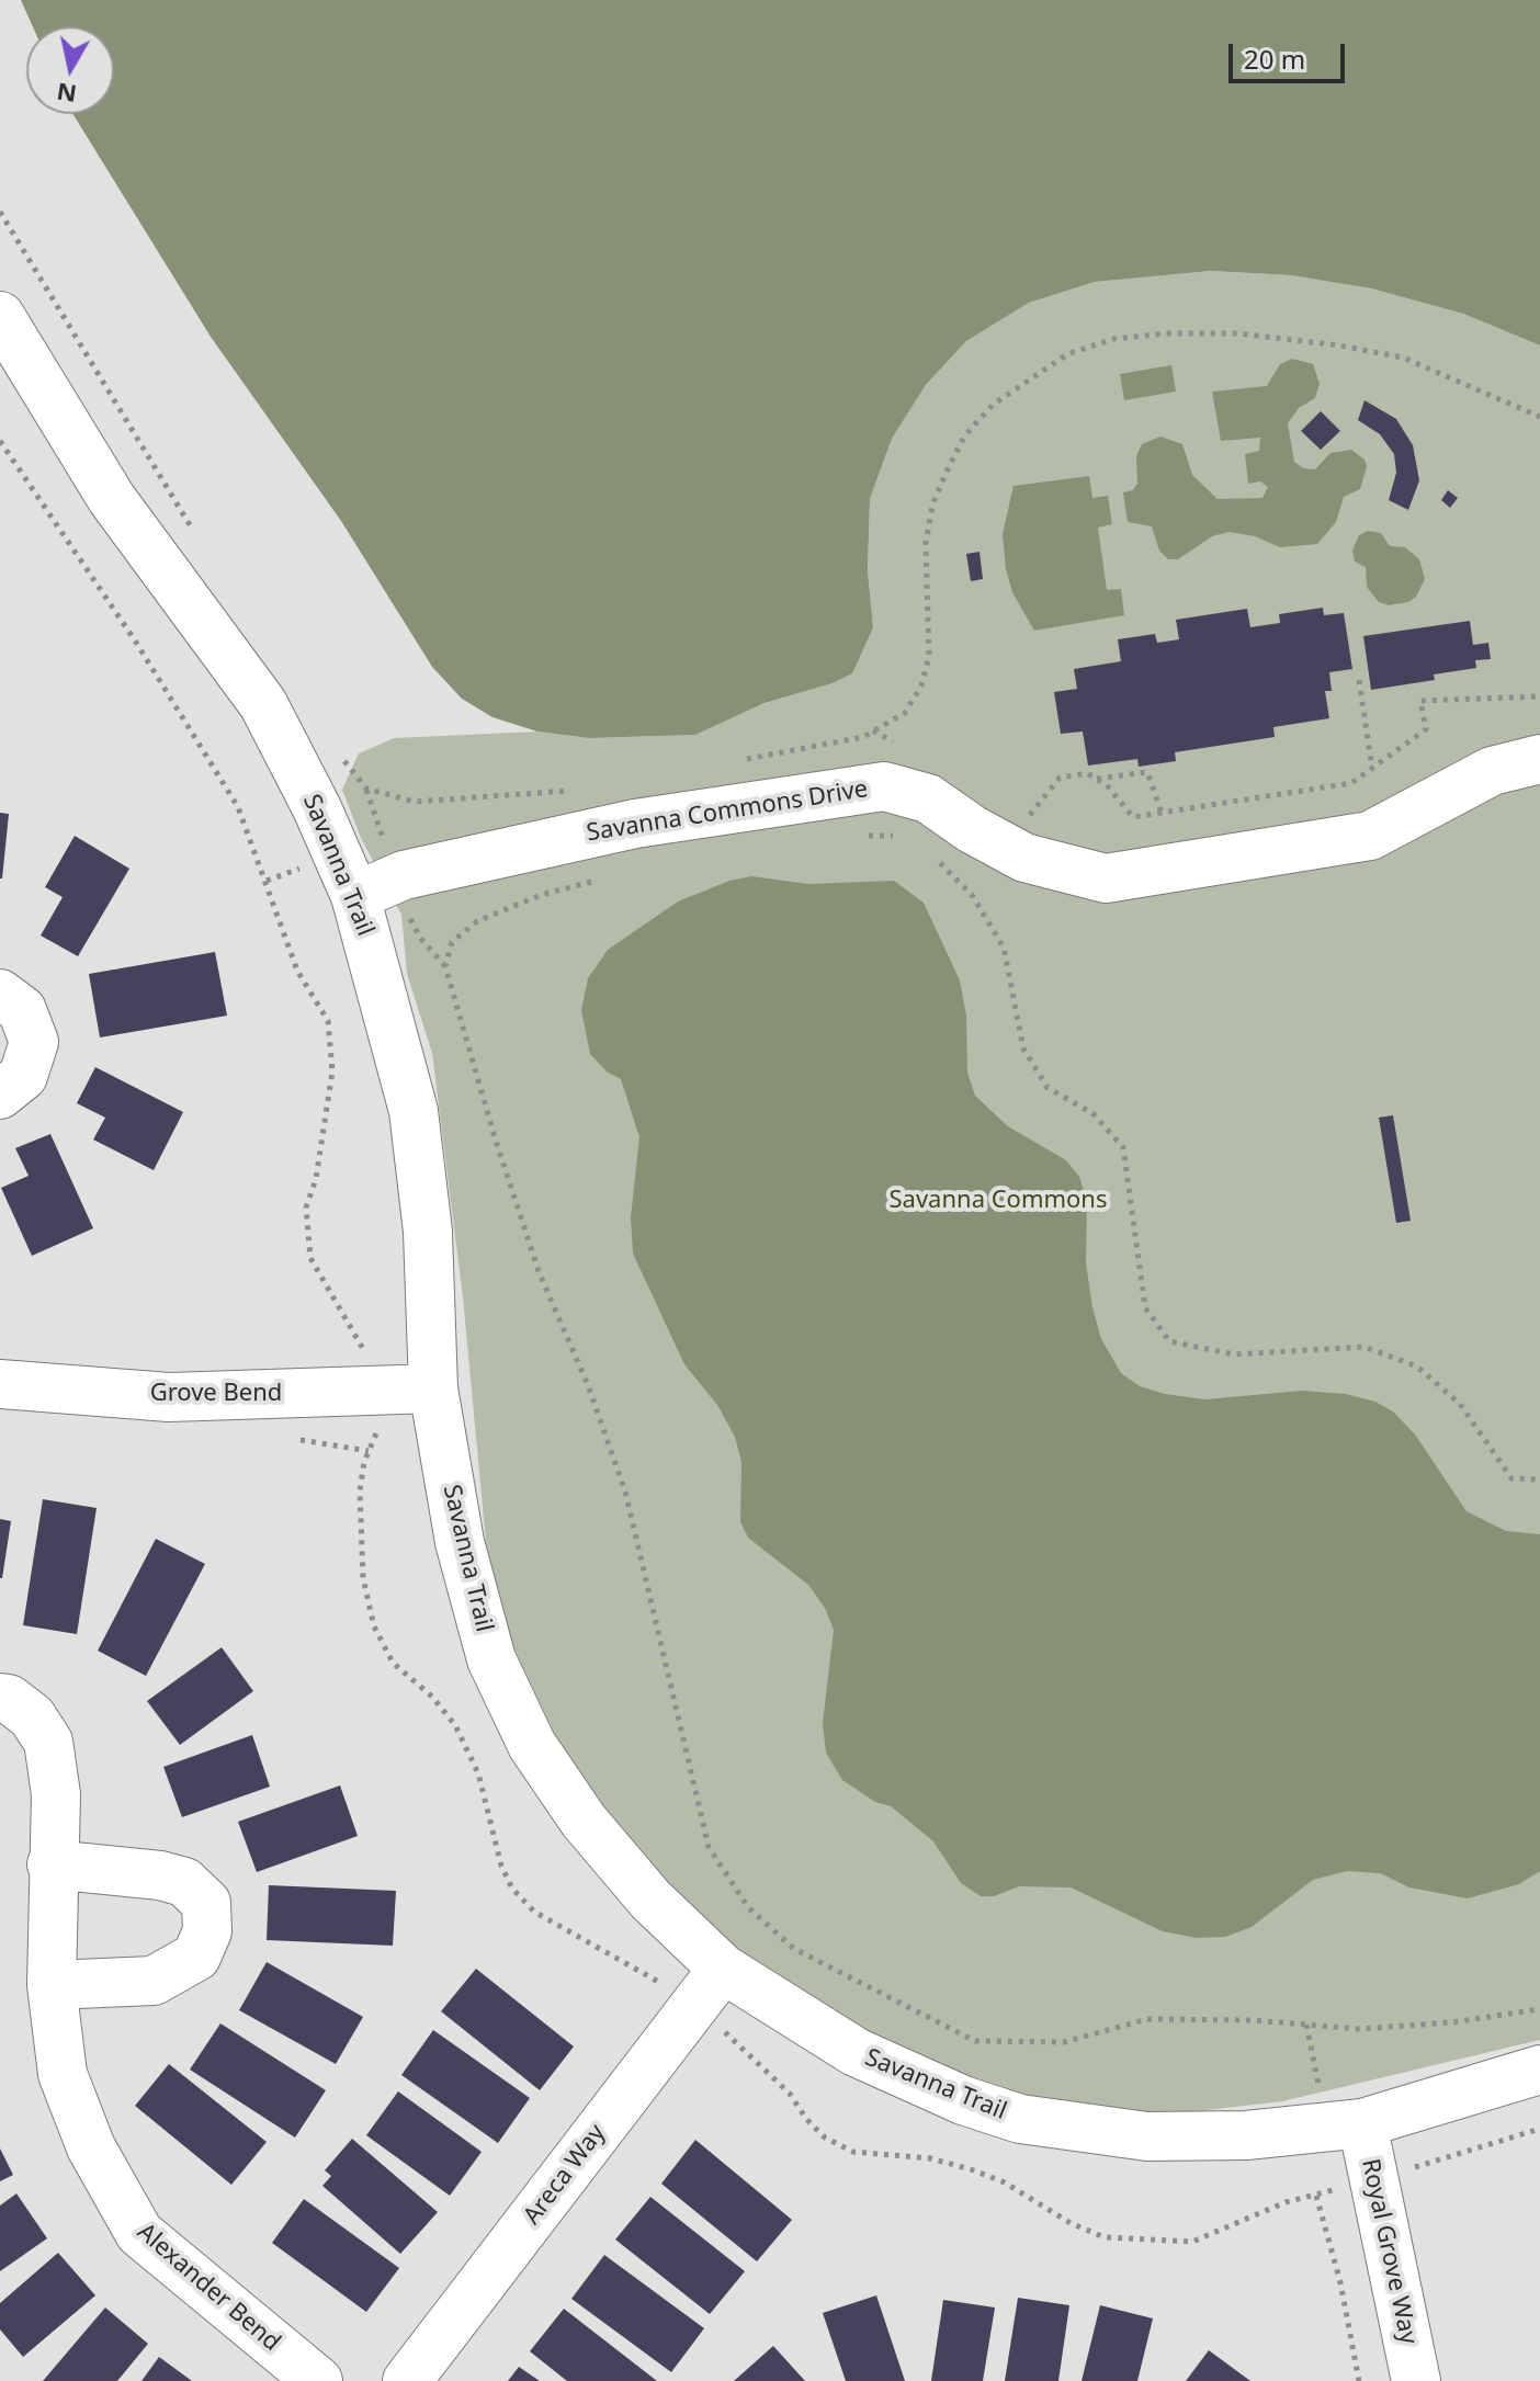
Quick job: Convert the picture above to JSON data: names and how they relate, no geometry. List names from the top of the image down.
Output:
{
  "streets": {
    "street": [
      "Savanna Commons Drive",
      "Savanna Trail",
      "Grove Bend",
      "Areca Way",
      "Royal Grove Way",
      "Alexander Bend"
    ]
  },
  "crossings": [
    ["Savanna Commons Drive", "Savanna Trail"],
    ["Savanna Trail", "Grove Bend"],
    ["Savanna Trail", "Areca Way"],
    ["Savanna Trail", "Royal Grove Way"]
  ],
  "parks": ["Savanna Commons"],
  "scale_bar": "20 m",
  "north": "bottom"
}
